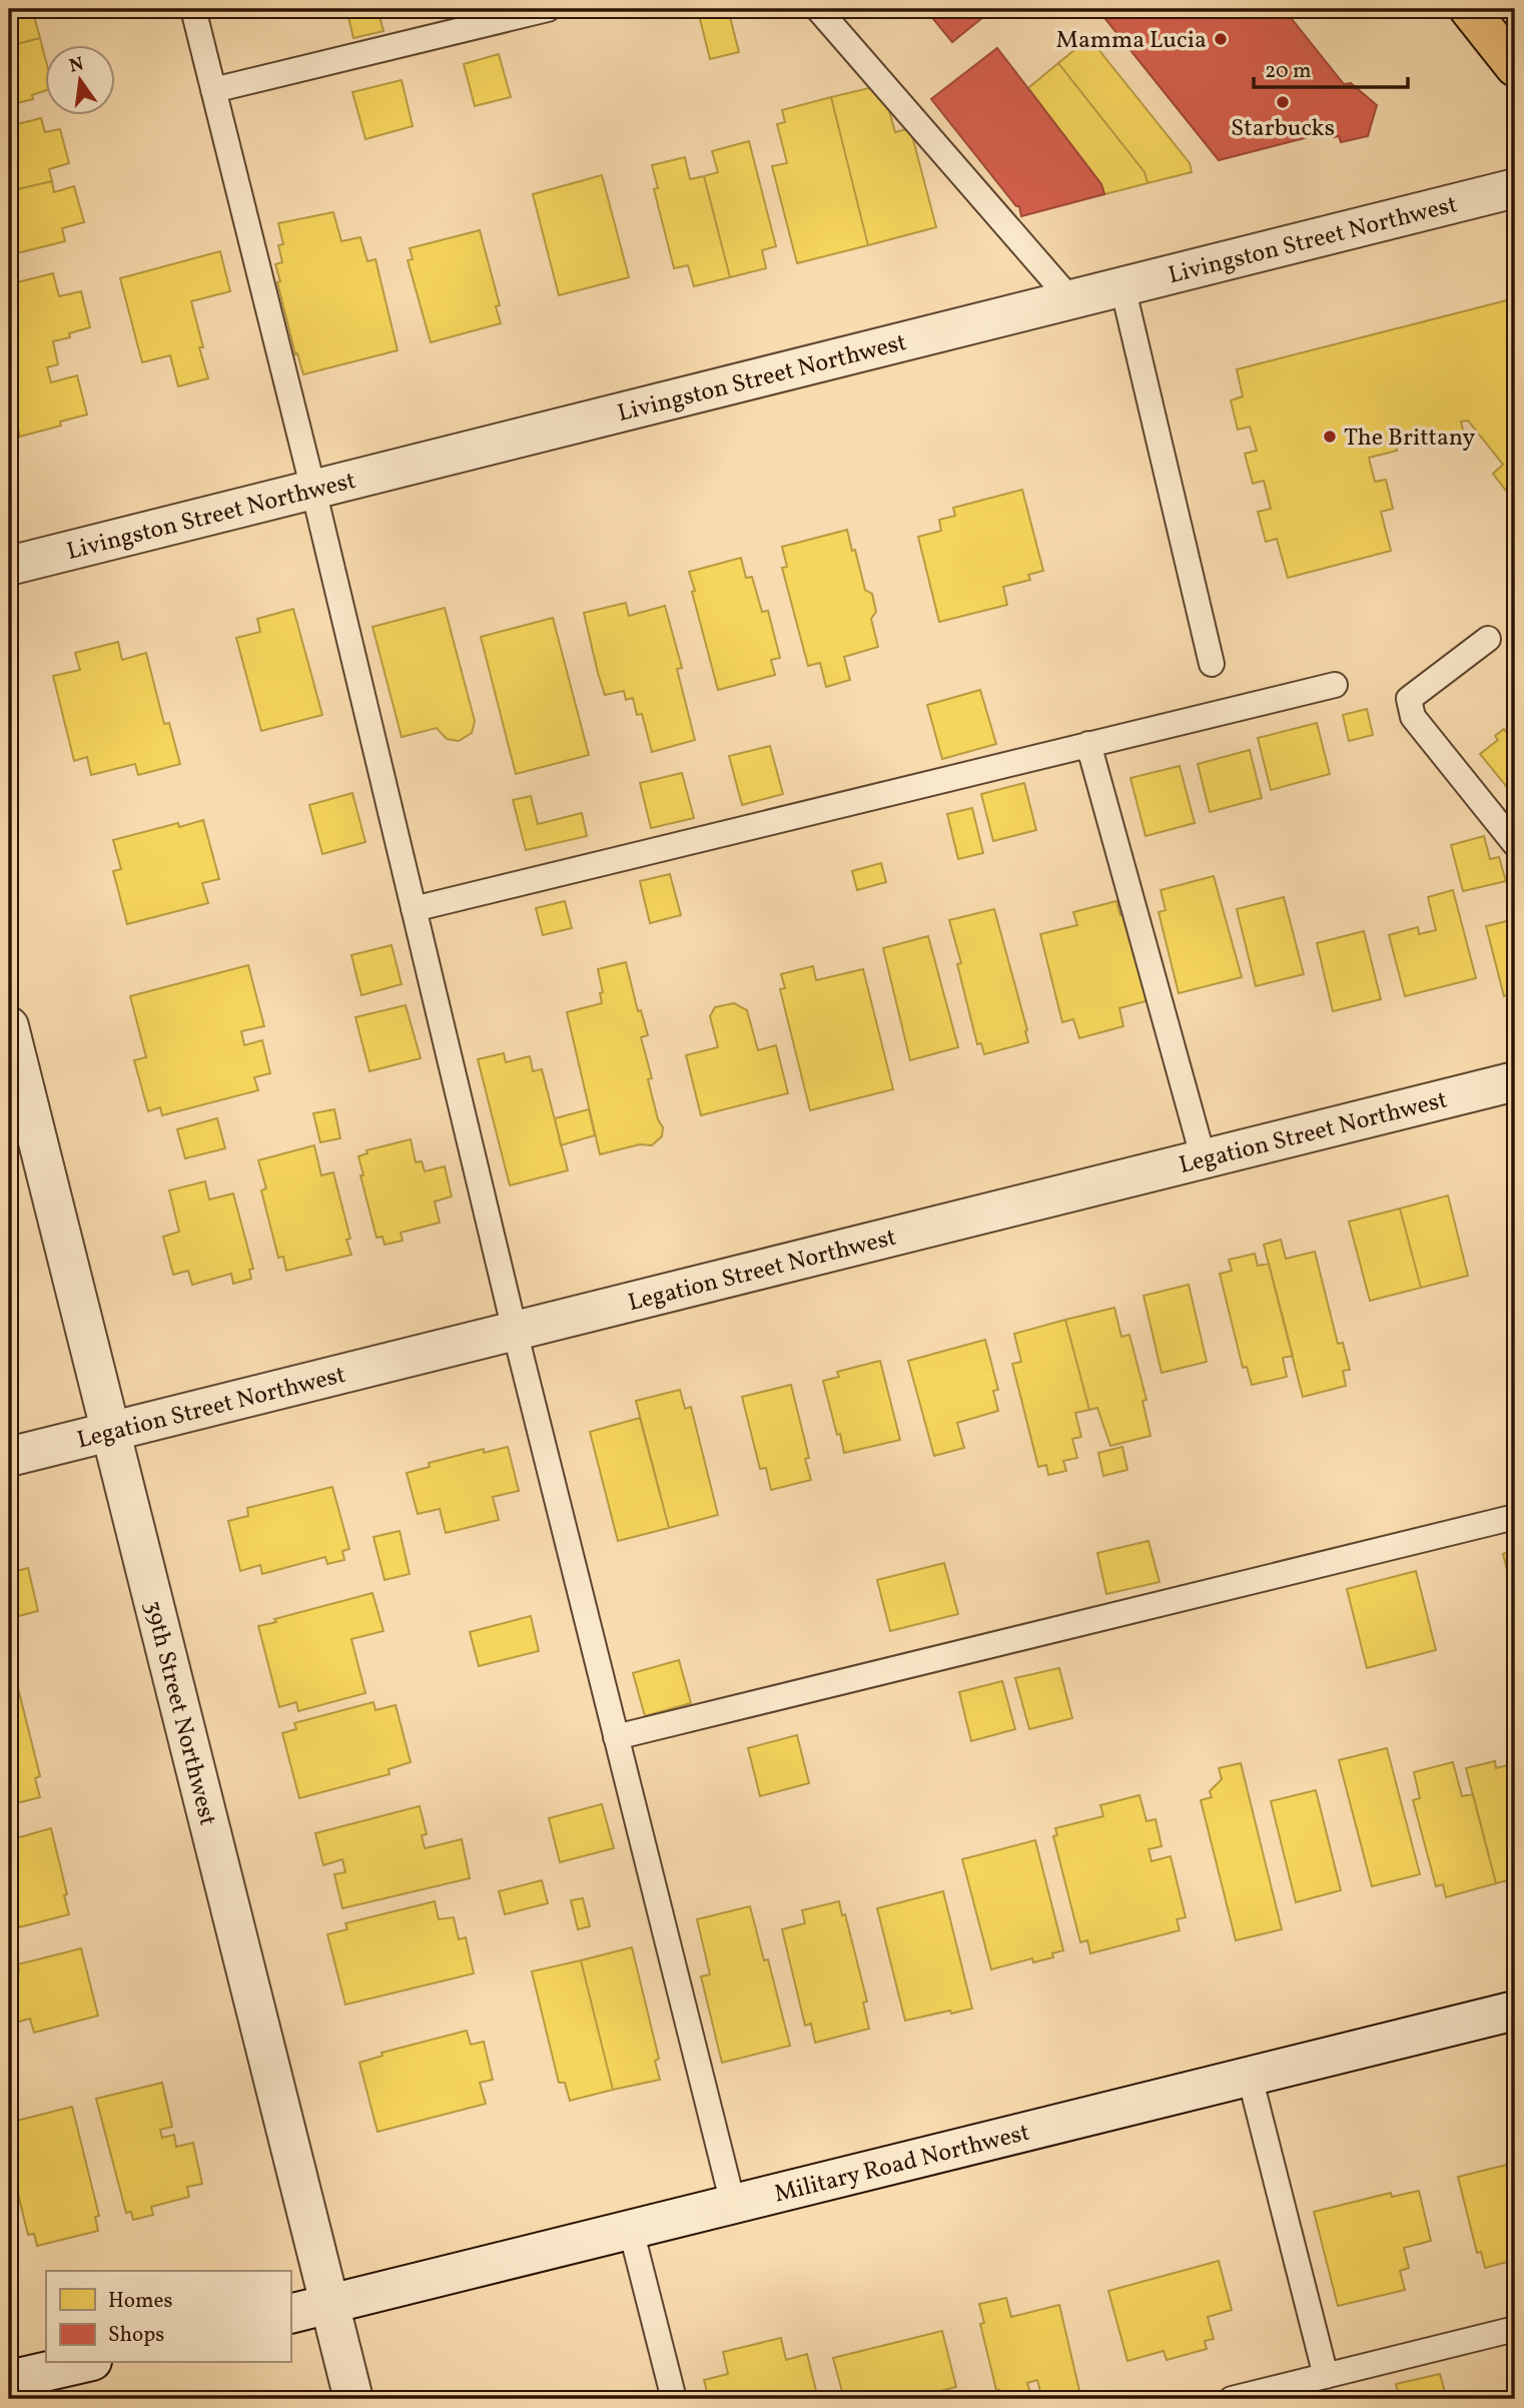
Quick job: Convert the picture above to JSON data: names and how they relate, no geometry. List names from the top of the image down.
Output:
{
  "streets": {
    "street": [
      "Livingston Street Northwest",
      "Legation Street Northwest",
      "39th Street Northwest",
      "Military Road Northwest"
    ]
  },
  "crossings": [
    ["Legation Street Northwest", "39th Street Northwest"],
    ["39th Street Northwest", "Military Road Northwest"]
  ],
  "places": ["Mamma Lucia", "Starbucks", "The Brittany"],
  "legend": ["Homes", "Shops"],
  "scale_bar": "20 m",
  "north": "top"
}
